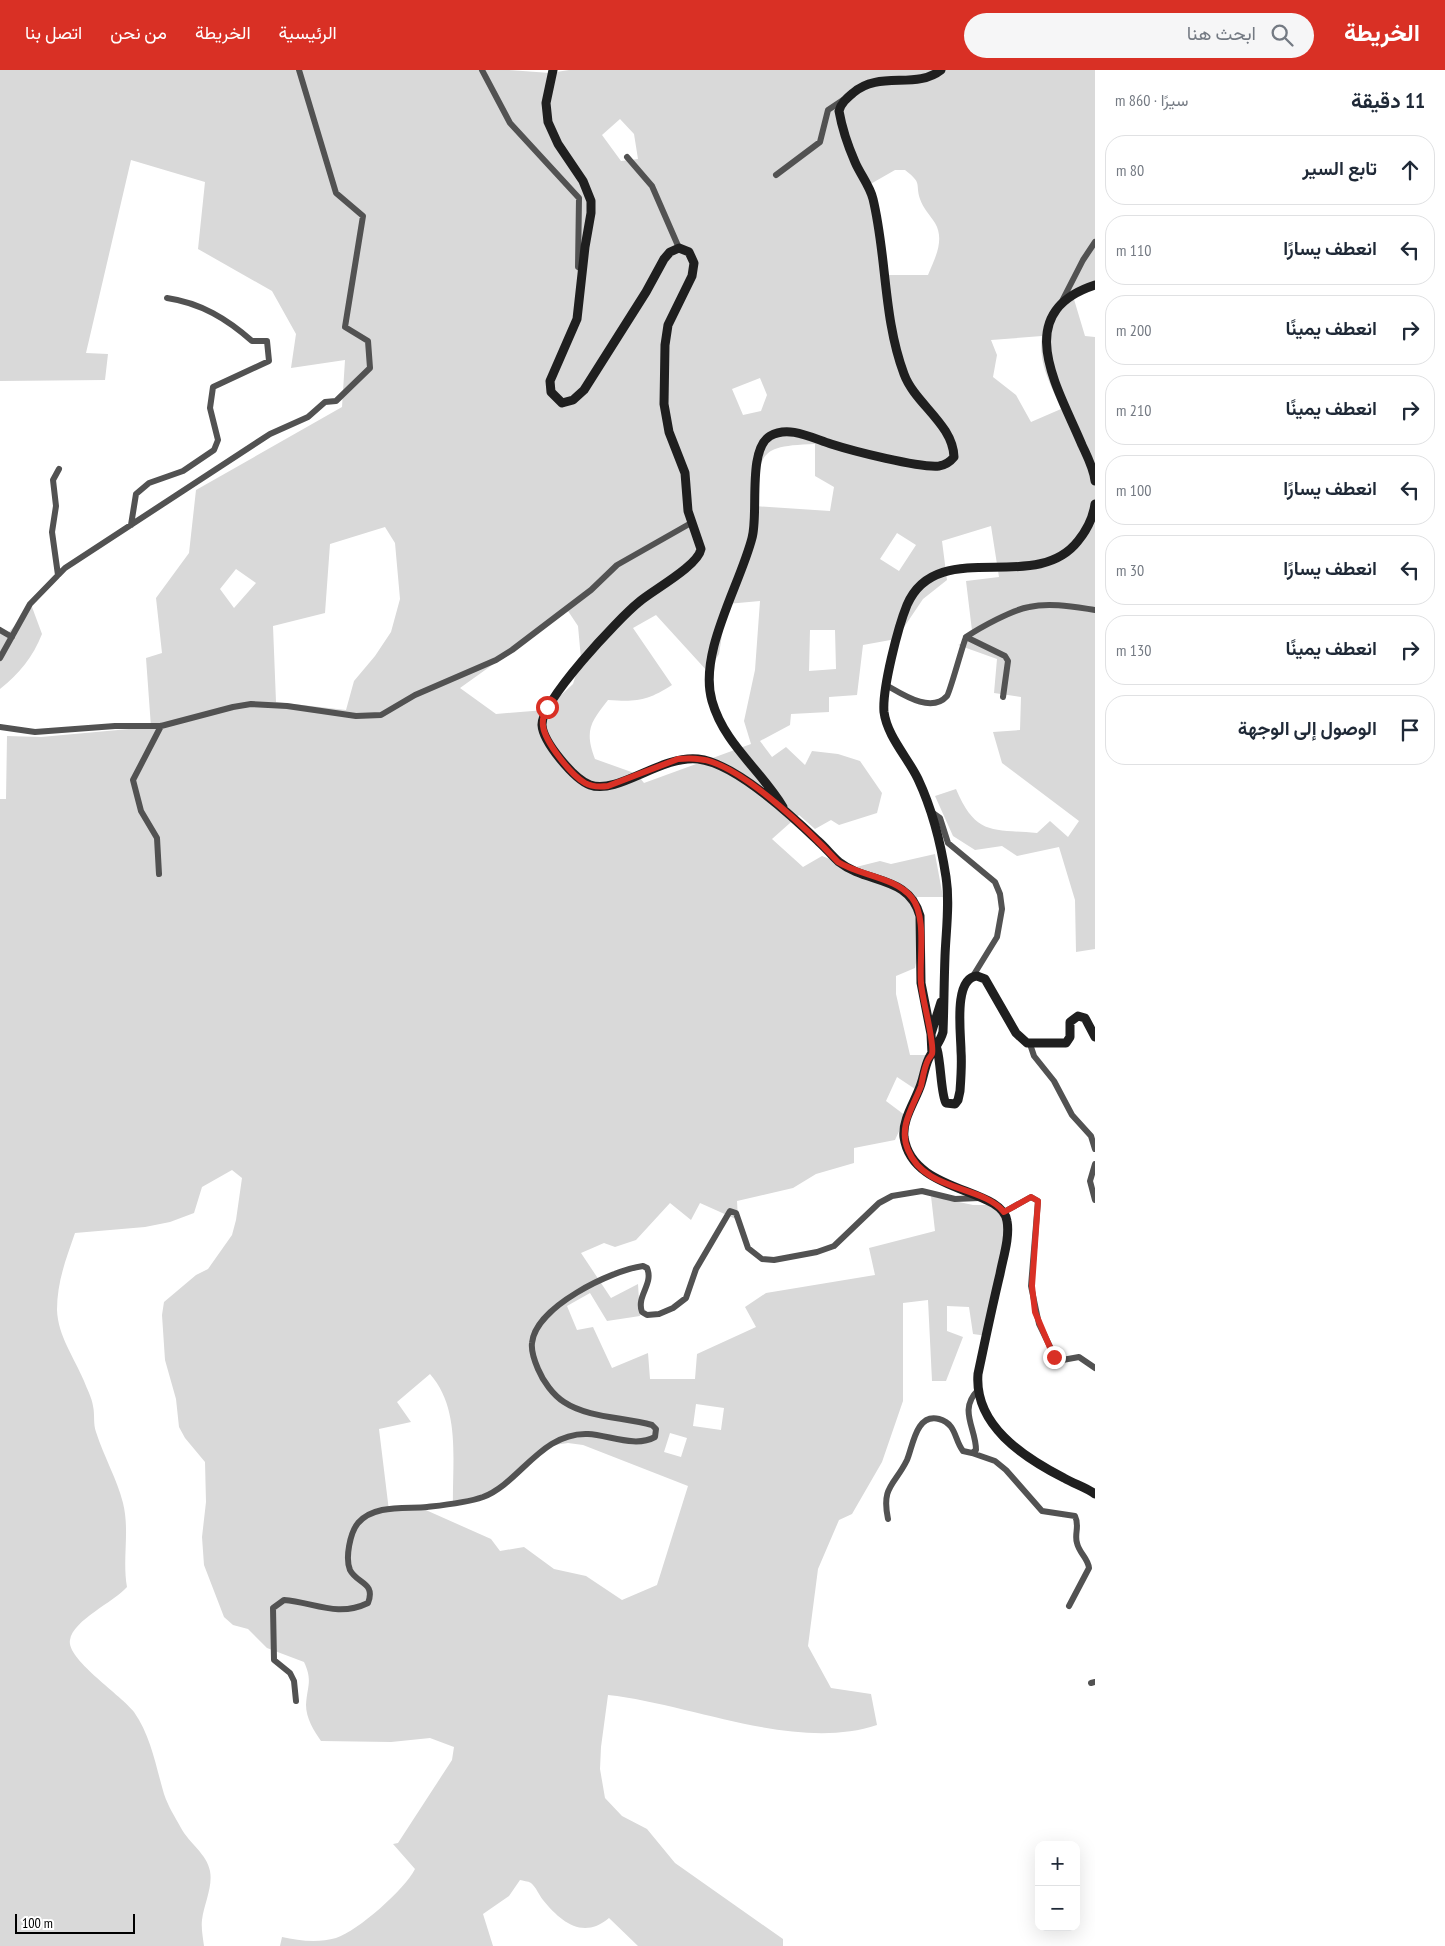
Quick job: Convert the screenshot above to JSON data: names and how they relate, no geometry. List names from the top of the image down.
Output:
{
  "scale_bar": "100 m",
  "page": {
    "header": "الخريطة",
    "search": "ابحث هنا",
    "nav": [
      "الرئيسية",
      "الخريطة",
      "من نحن",
      "اتصل بنا"
    ],
    "heading": ["11 دقيقة", "سيرًا · 860 m"],
    "list": [
      ["تابع السير", "80 m"],
      ["انعطف يسارًا", "110 m"],
      ["انعطف يمينًا", "200 m"],
      ["انعطف يمينًا", "210 m"],
      ["انعطف يسارًا", "100 m"],
      ["انعطف يسارًا", "30 m"],
      ["انعطف يمينًا", "130 m"],
      "الوصول إلى الوجهة"
    ],
    "map_buttons": ["+", "−"],
    "scale": "100 m"
  }
}
